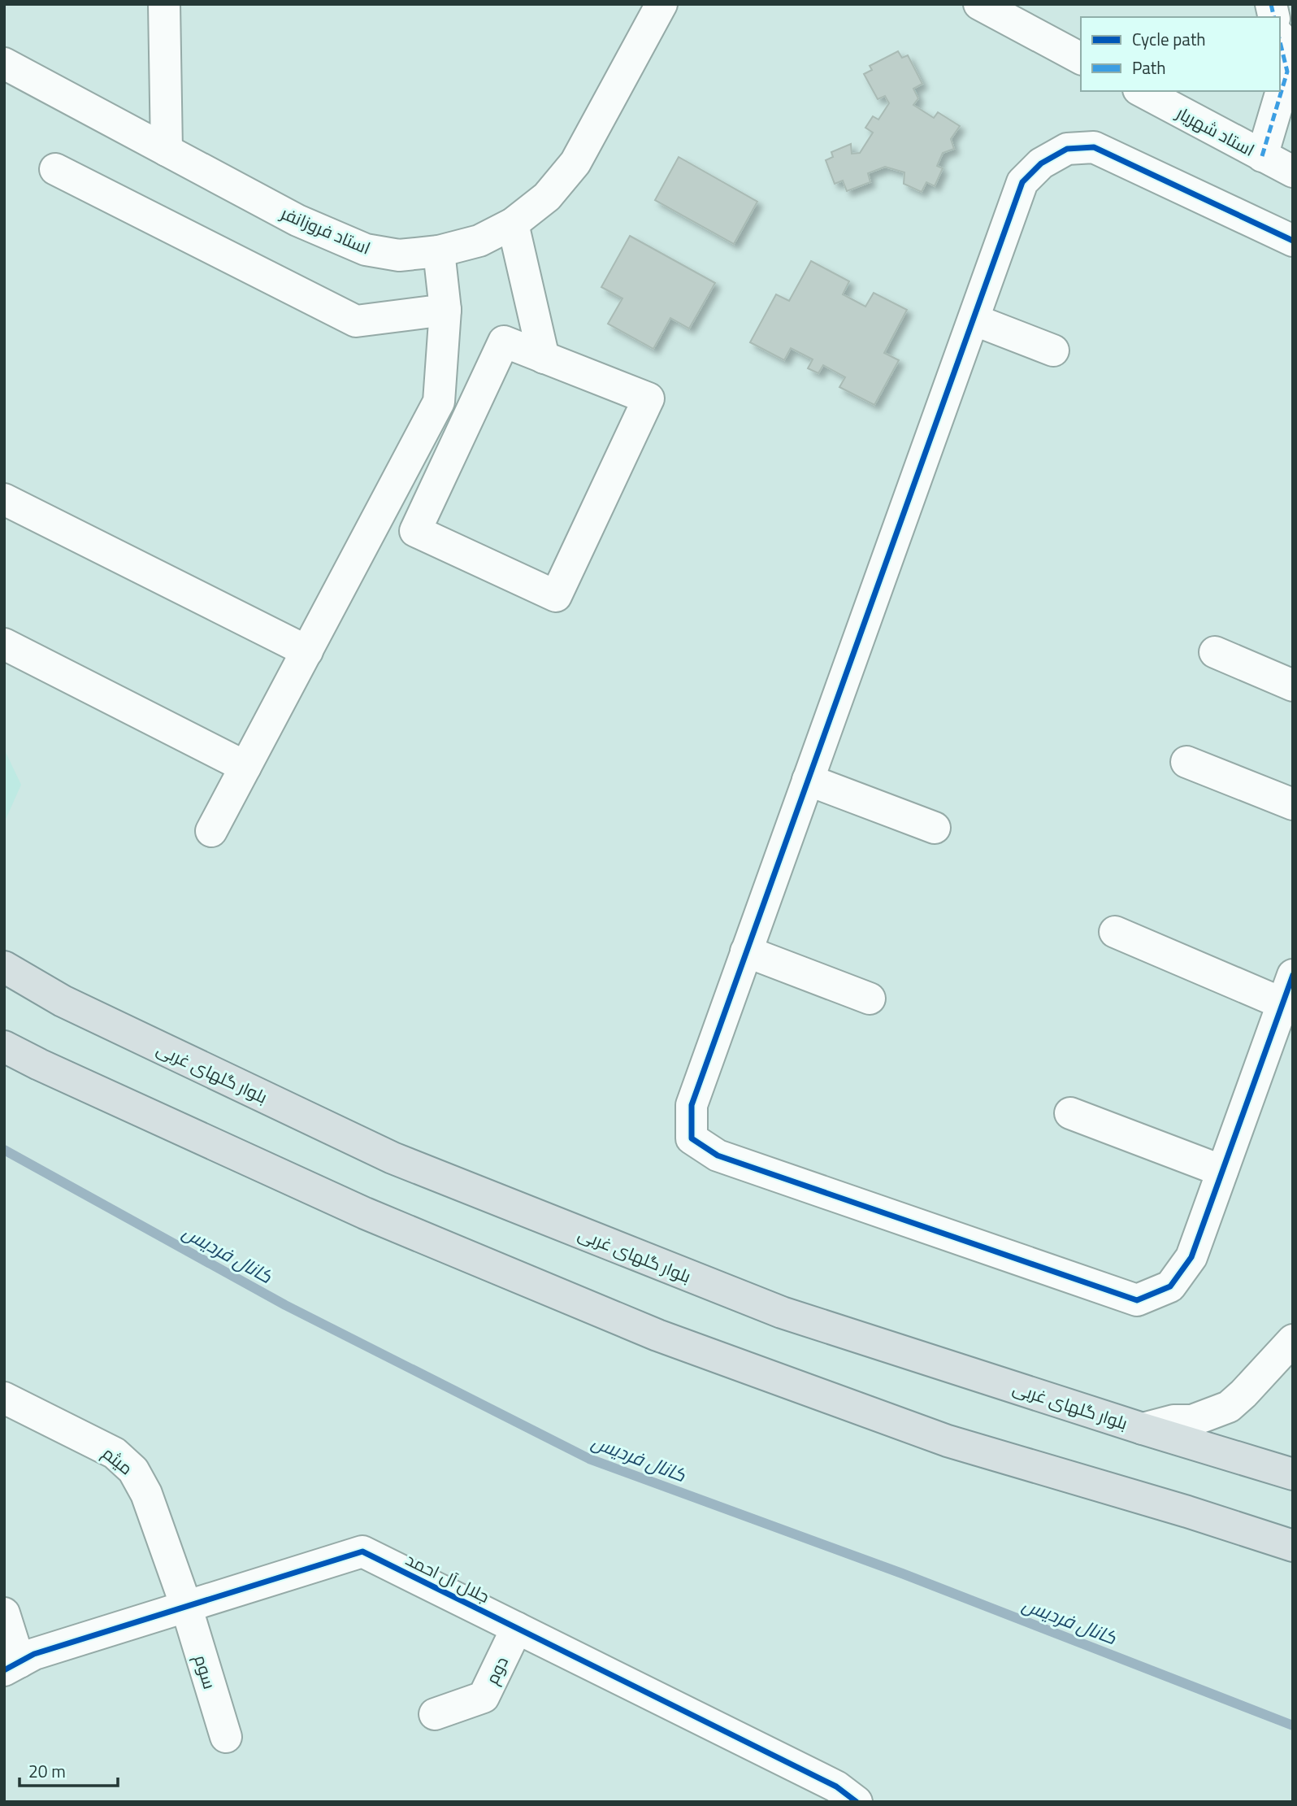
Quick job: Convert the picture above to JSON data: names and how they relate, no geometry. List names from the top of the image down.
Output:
{
  "streets": {
    "main road": ["بلوار گلهای غربی"],
    "street": [
      "استاد شهریار",
      "استاد فروزانفر",
      "میثم",
      "جلال آل احمد",
      "دوم",
      "سوم"
    ]
  },
  "crossings": [
    ["میثم", "جلال آل احمد"],
    ["میثم", "سوم"],
    ["جلال آل احمد", "دوم"],
    ["جلال آل احمد", "سوم"]
  ],
  "water": ["کانال فردیس"],
  "legend": ["Cycle path", "Path"],
  "scale_bar": "20 m"
}
